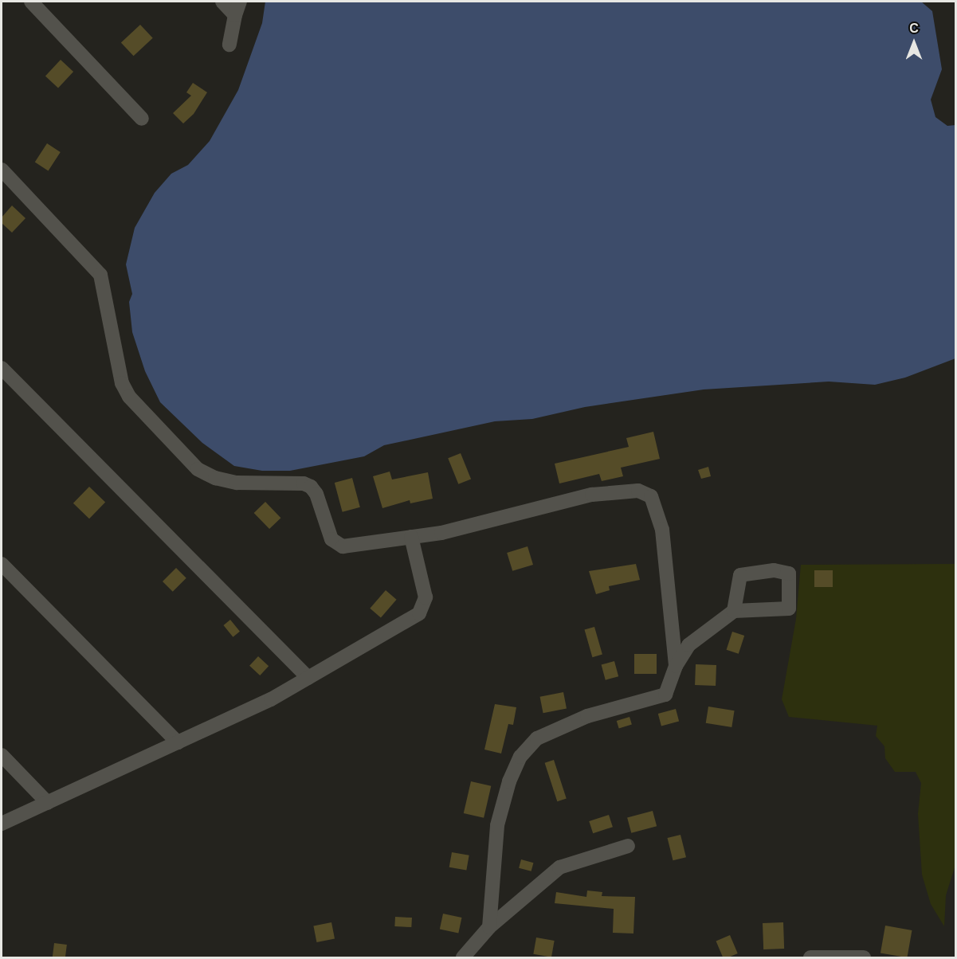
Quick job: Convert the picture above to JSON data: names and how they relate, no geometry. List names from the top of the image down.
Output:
{
  "north": "top"
}
